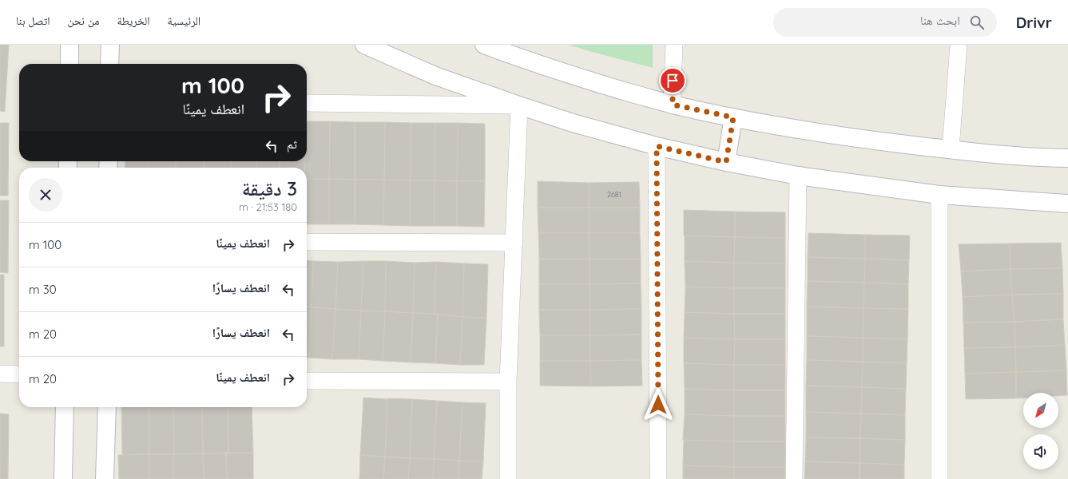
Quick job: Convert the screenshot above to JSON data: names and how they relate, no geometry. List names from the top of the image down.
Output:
{
  "house_numbers": ["2681"],
  "north": "bottom left",
  "page": {
    "header": "Drivr",
    "search": "ابحث هنا",
    "nav": [
      "الرئيسية",
      "الخريطة",
      "من نحن",
      "اتصل بنا"
    ],
    "turn": ["100 m", "انعطف يمينًا"],
    "then": "ثم",
    "heading": ["3 دقيقة", "180 m · 21:53"],
    "list": [
      {
        "name": "انعطف يمينًا",
        "value": "100 m"
      },
      {
        "name": "انعطف يسارًا",
        "value": "30 m"
      },
      {
        "name": "انعطف يسارًا",
        "value": "20 m"
      },
      {
        "name": "انعطف يمينًا",
        "value": "20 m"
      }
    ]
  }
}
